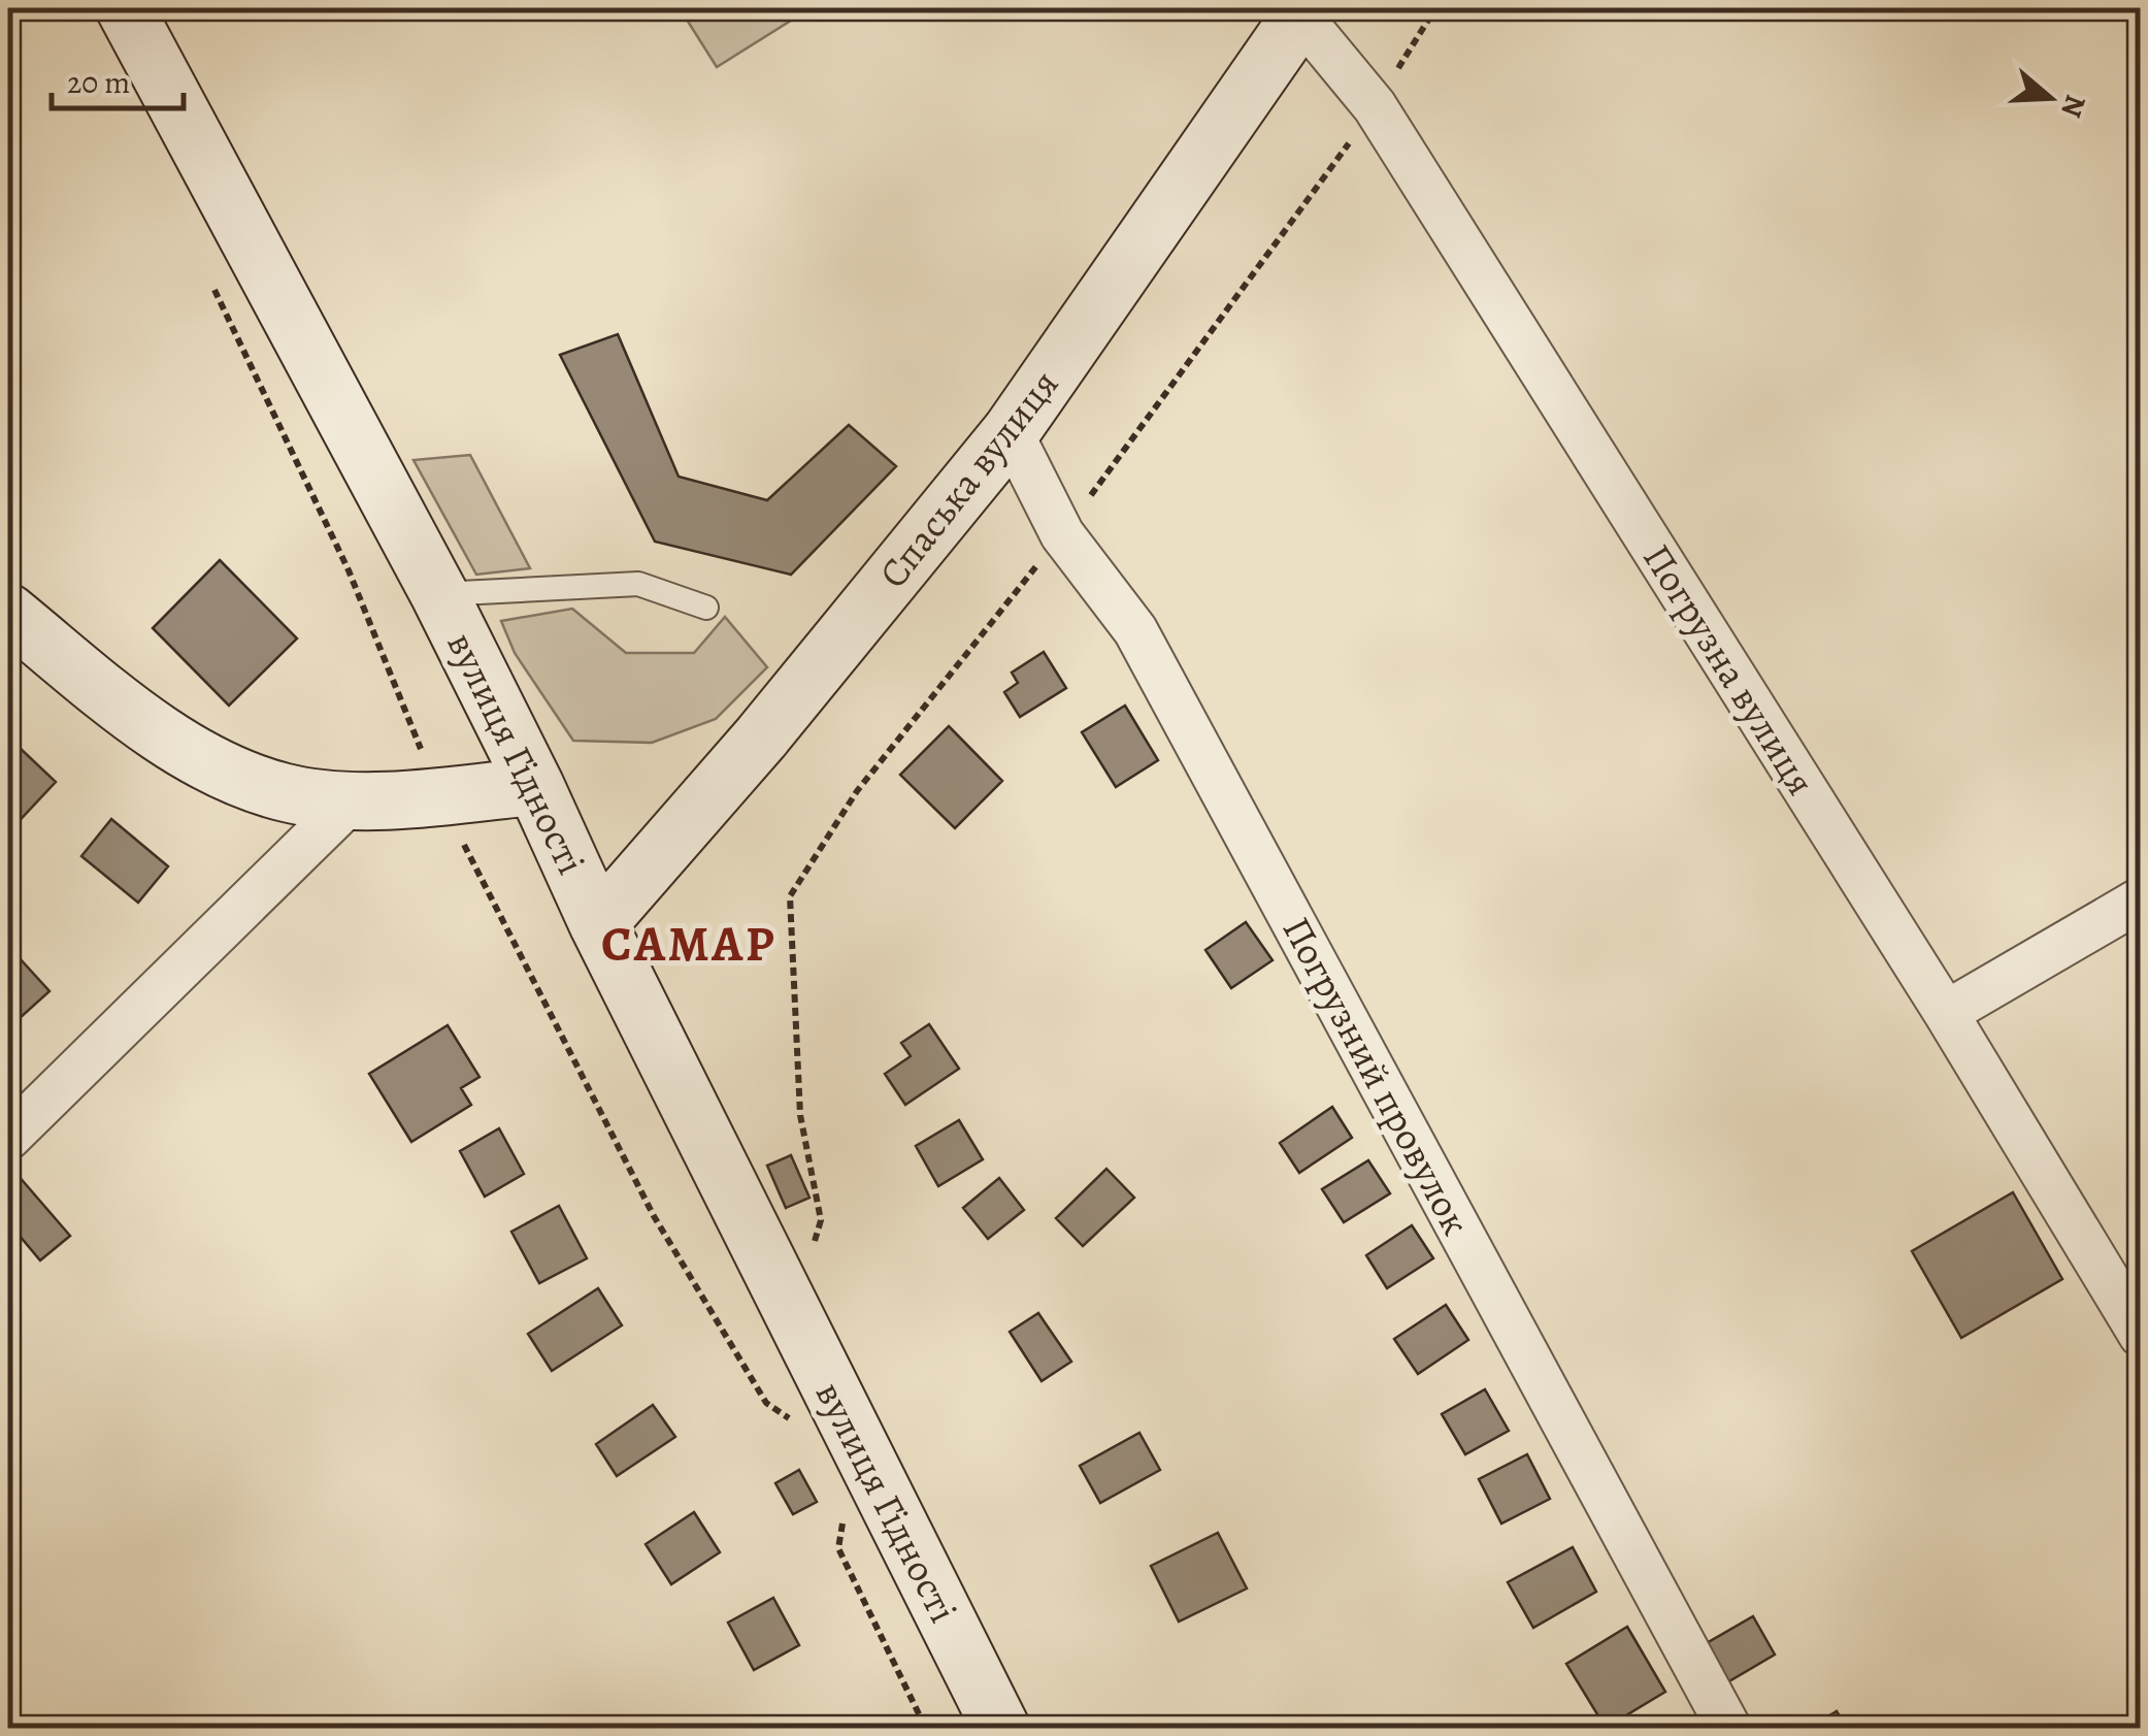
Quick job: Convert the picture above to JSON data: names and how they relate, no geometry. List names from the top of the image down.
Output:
{
  "streets": {
    "main road": ["Спаська вулиця", "вулиця Гідності"],
    "street": ["Погрузна вулиця", "Погрузний провулок"]
  },
  "crossings": [
    ["Спаська вулиця", "Погрузна вулиця"],
    ["Спаська вулиця", "вулиця Гідності"],
    ["Спаська вулиця", "Погрузний провулок"]
  ],
  "districts": ["САМАР"],
  "scale_bar": "20 m",
  "north": "right"
}
